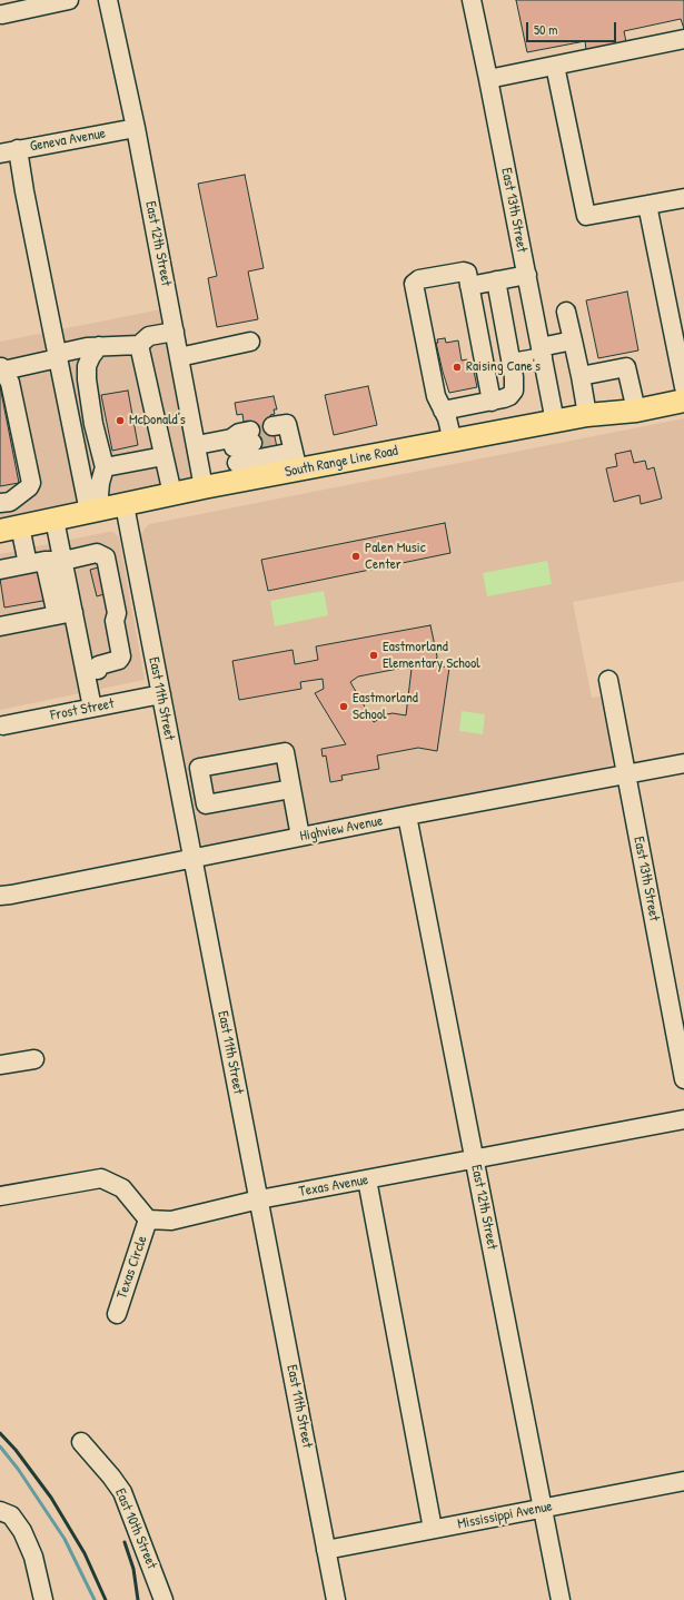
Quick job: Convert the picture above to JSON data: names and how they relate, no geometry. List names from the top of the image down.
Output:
{
  "streets": {
    "main road": ["South Range Line Road"],
    "street": [
      "Geneva Avenue",
      "East 13th Street",
      "East 12th Street",
      "East 11th Street",
      "Frost Street",
      "Highview Avenue",
      "Texas Avenue",
      "Texas Circle",
      "Mississippi Avenue",
      "East 10th Street"
    ]
  },
  "crossings": [
    ["Geneva Avenue", "East 12th Street"],
    ["East 13th Street", "South Range Line Road"],
    ["East 13th Street", "Highview Avenue"],
    ["East 12th Street", "South Range Line Road"],
    ["East 12th Street", "Highview Avenue"],
    ["East 12th Street", "Texas Avenue"],
    ["East 12th Street", "Mississippi Avenue"],
    ["South Range Line Road", "East 11th Street"],
    ["East 11th Street", "Frost Street"],
    ["East 11th Street", "Highview Avenue"],
    ["East 11th Street", "Texas Avenue"],
    ["East 11th Street", "Mississippi Avenue"],
    ["Texas Avenue", "Texas Circle"]
  ],
  "places": [
    "Raising Cane's",
    "McDonald's",
    "Palen Music Center",
    "Eastmorland Elementary School",
    "Eastmorland School"
  ],
  "scale_bar": "50 m"
}
